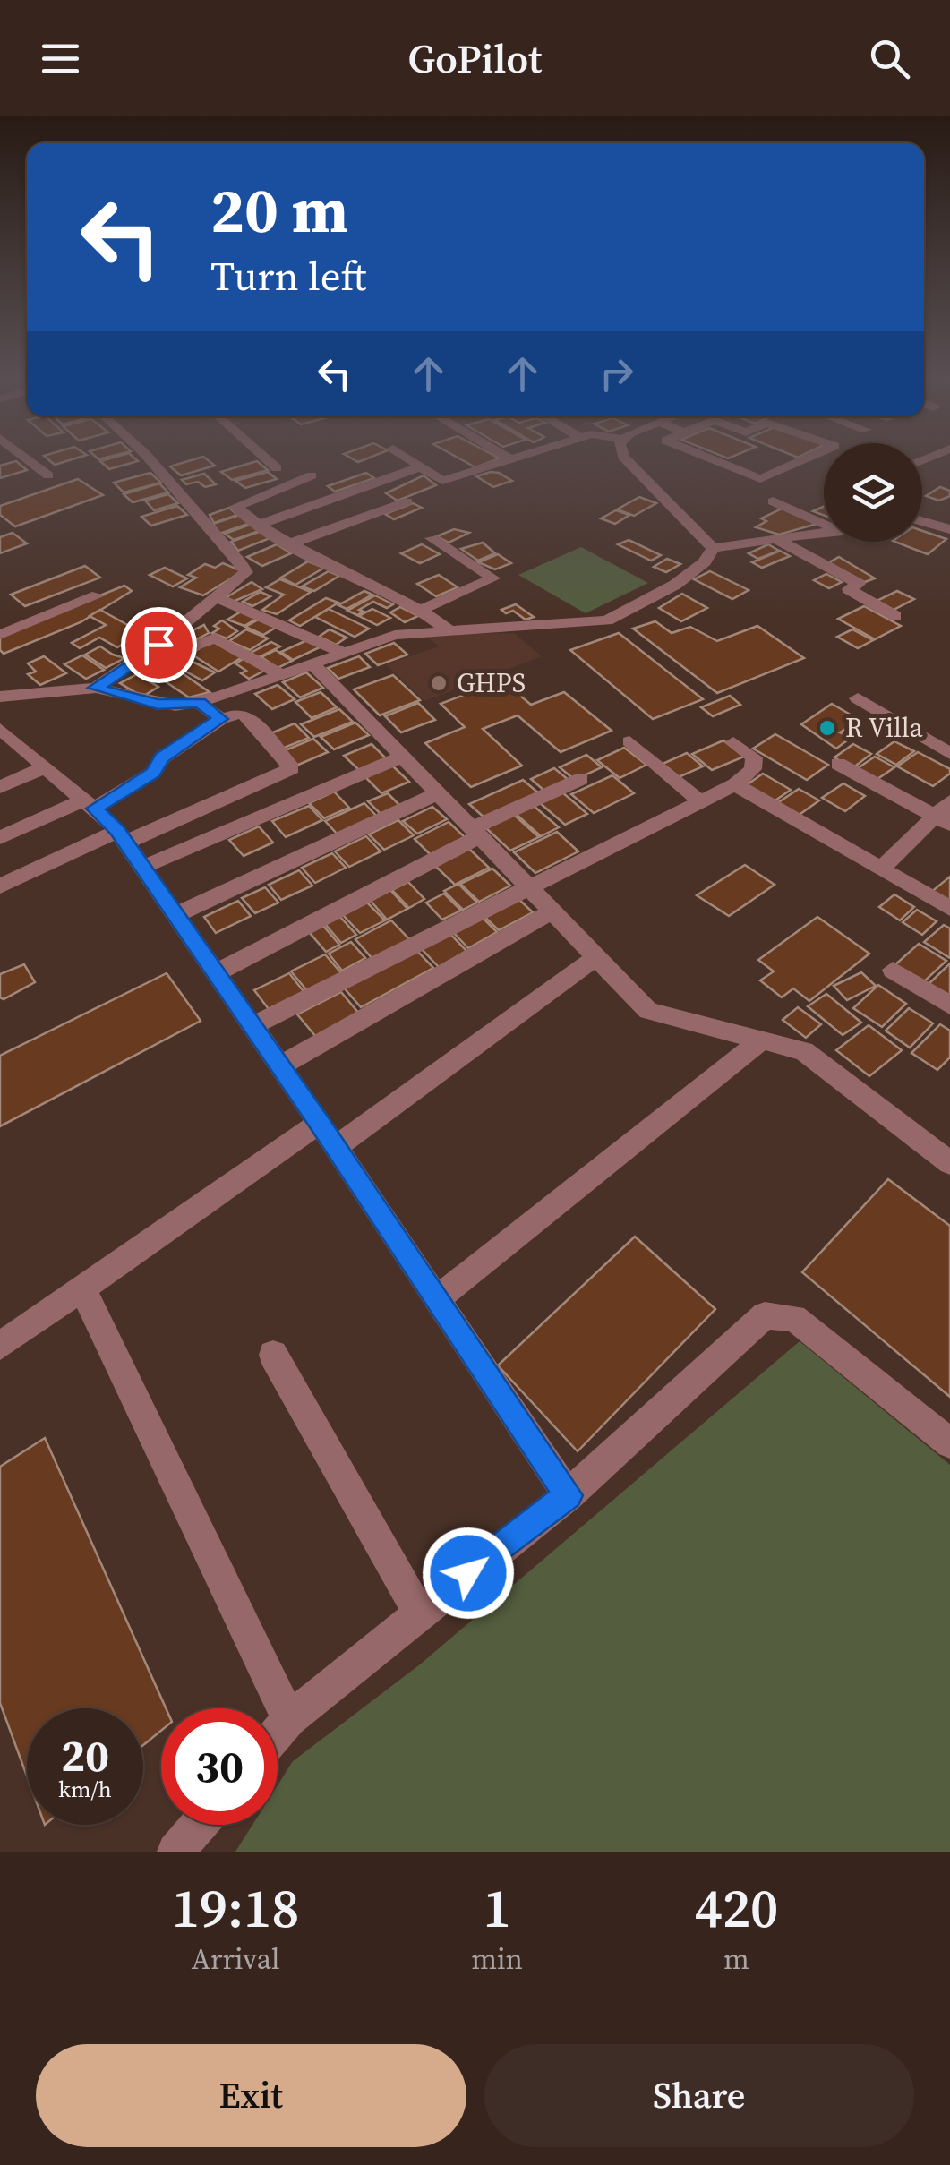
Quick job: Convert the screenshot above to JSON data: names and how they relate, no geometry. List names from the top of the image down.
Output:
{
  "places": ["GHPS", "R Villa"],
  "page": {
    "header": "GoPilot",
    "turn": ["20 m", "Turn left"],
    "speed": "20 km/h",
    "limit": "30",
    "eta": [
      "19:18",
      "Arrival",
      "1",
      "min",
      "420",
      "m"
    ],
    "buttons": ["Exit", "Share"]
  }
}
